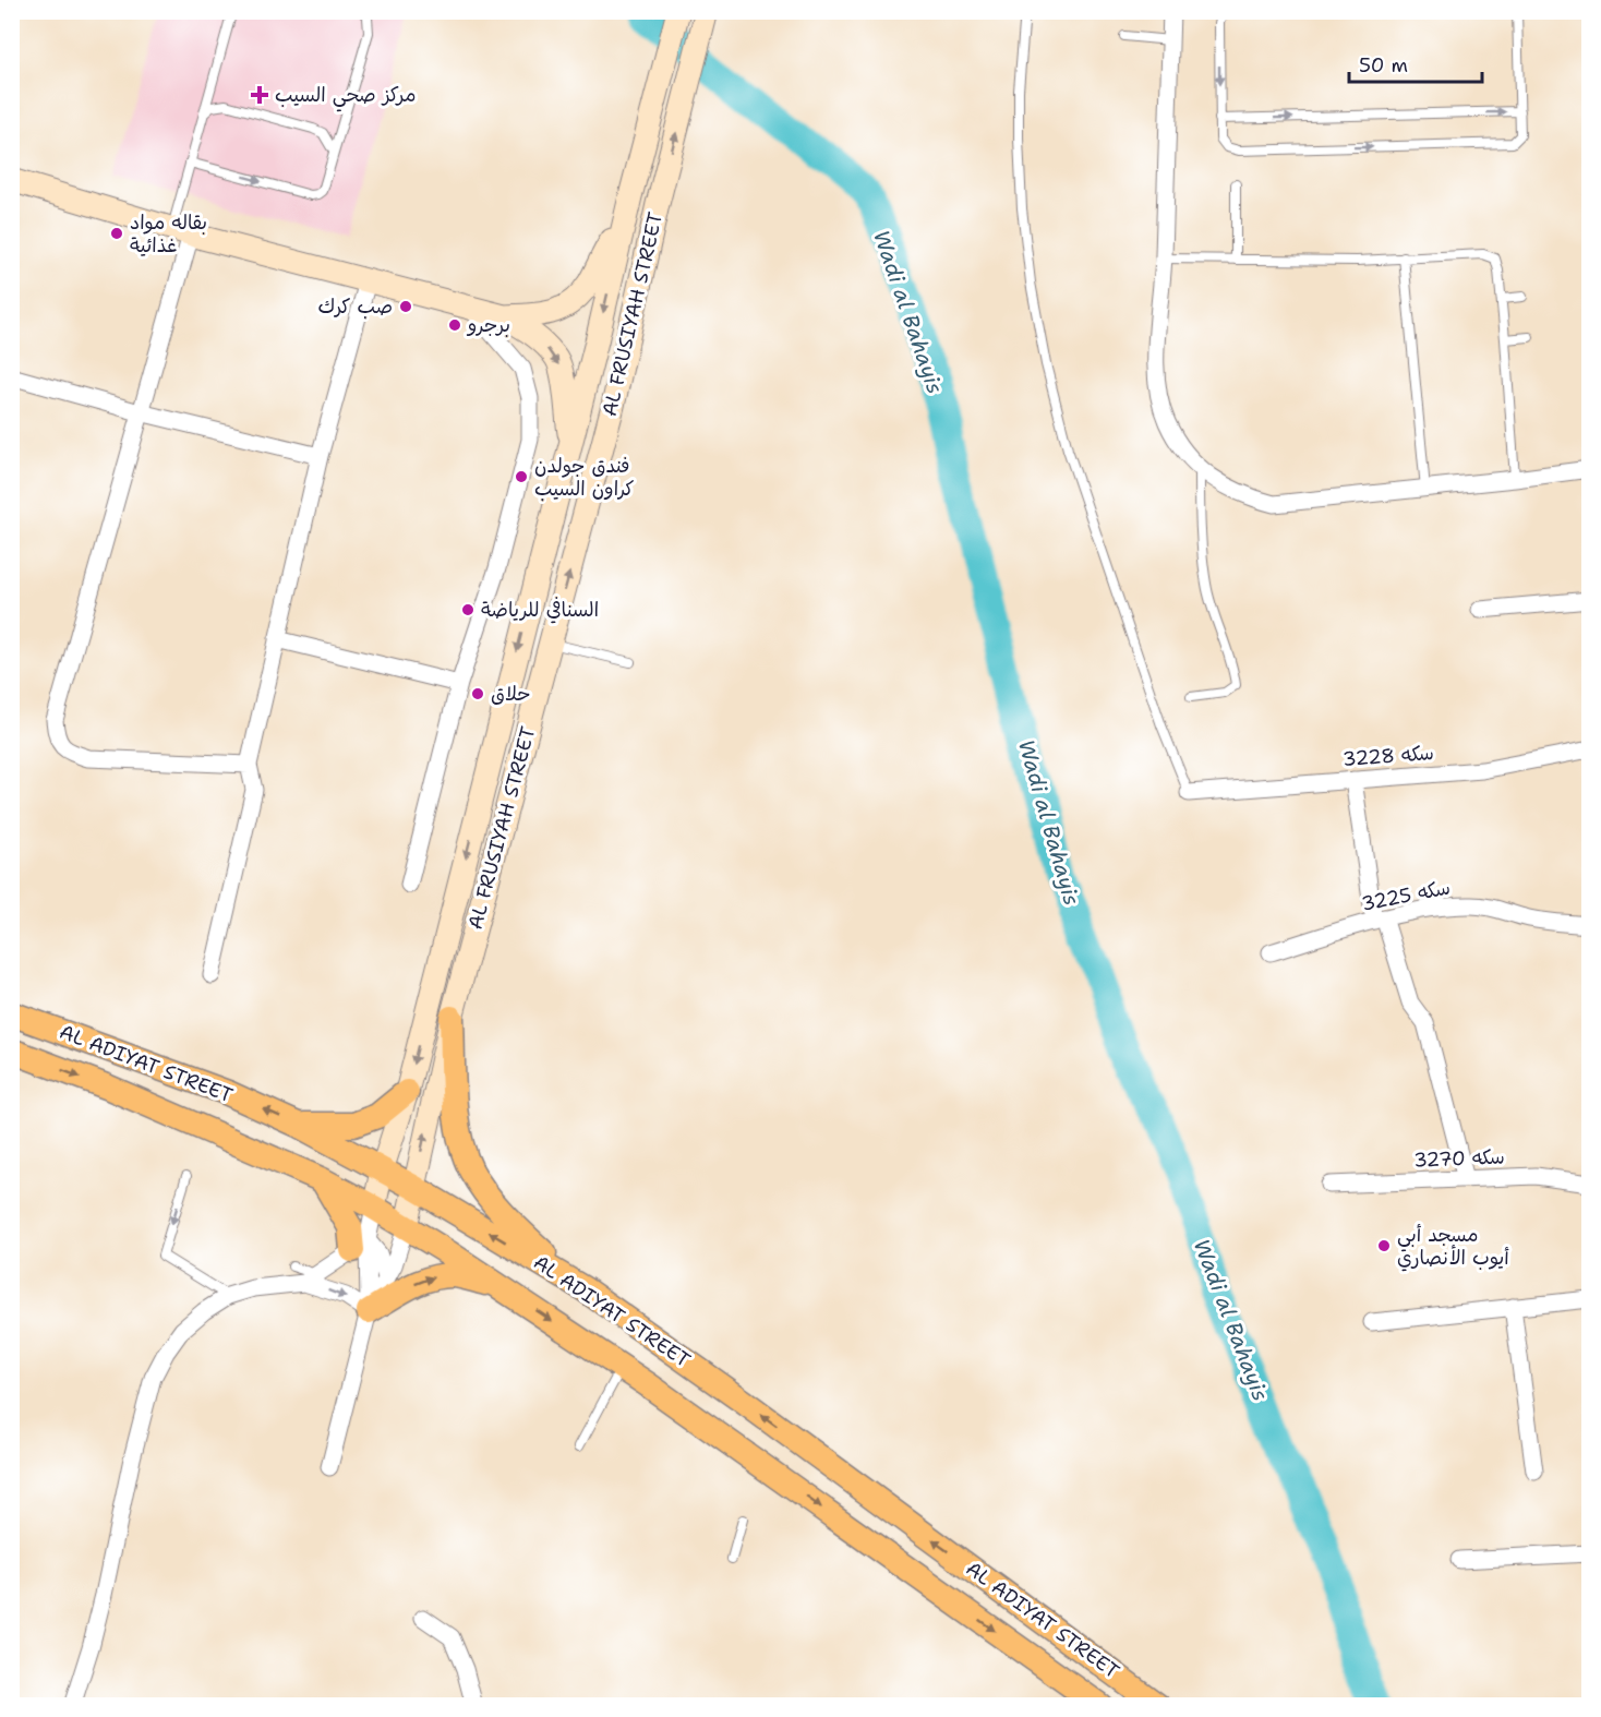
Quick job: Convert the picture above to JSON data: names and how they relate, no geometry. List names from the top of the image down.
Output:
{
  "streets": {
    "main road": ["AL FRUSIYAH STREET", "AL ADIYAT STREET"],
    "street": ["سكه 3228", "سكه 3225", "سكه 3270"]
  },
  "crossings": [
    ["AL FRUSIYAH STREET", "AL ADIYAT STREET"]
  ],
  "water": ["Wadi al Bahayis"],
  "places": {
    "health": ["مركز صحي السيب"],
    "other": [
      "بقاله مواد غذائية",
      "صب كرك",
      "برجرو",
      "فندق جولدن كراون السيب",
      "السنافي للرياضة",
      "حلاق",
      "مسجد أبي أيوب الأنصاري"
    ]
  },
  "scale_bar": "50 m"
}
